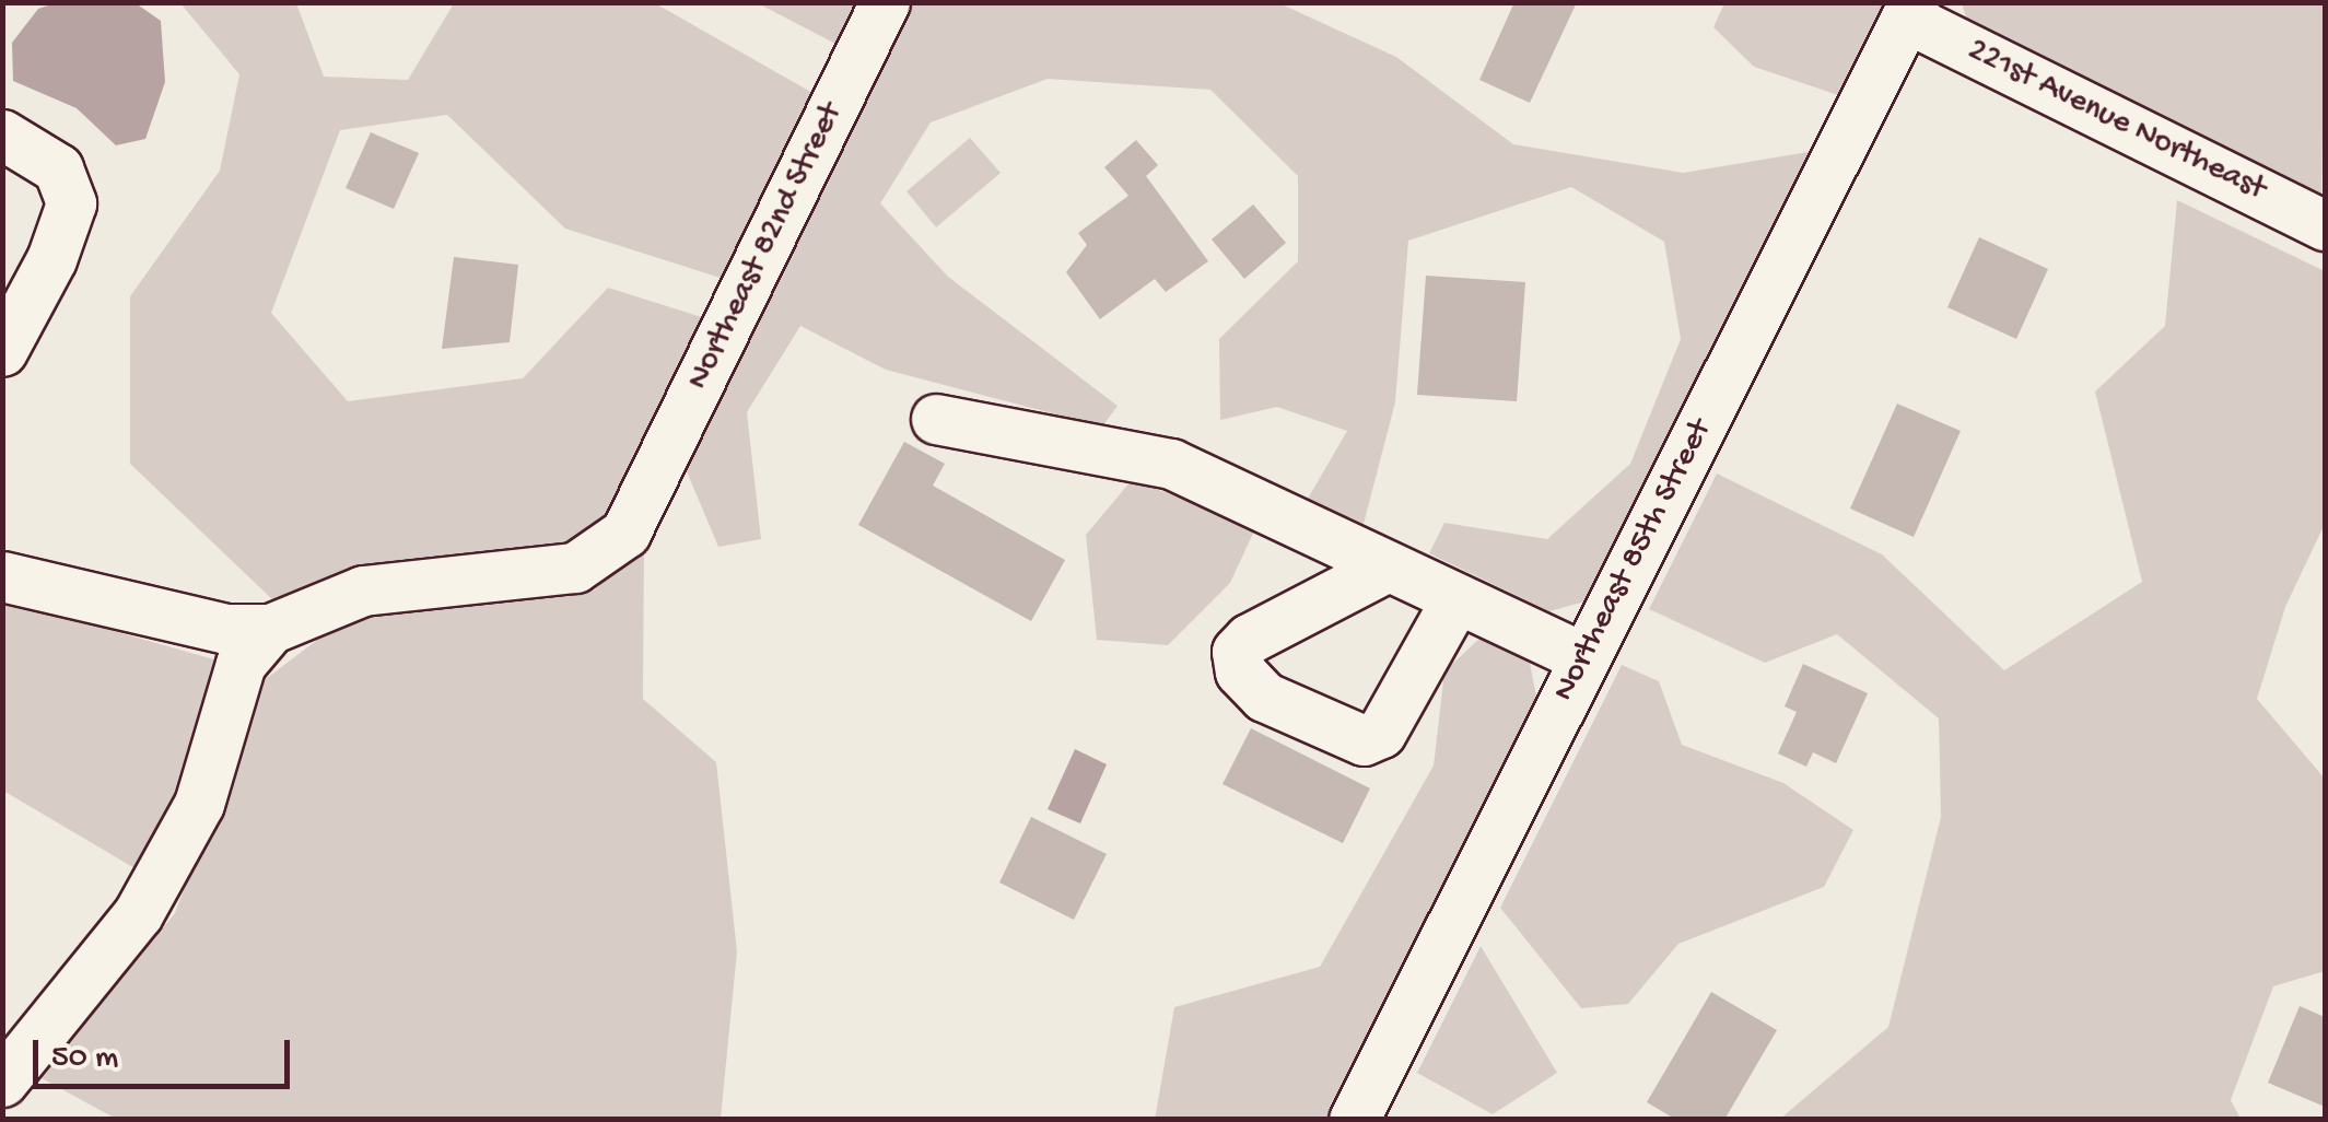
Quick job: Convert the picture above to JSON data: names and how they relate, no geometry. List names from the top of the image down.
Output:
{
  "streets": {
    "street": ["221st Avenue Northeast", "Northeast 82nd Street", "Northeast 85th Street"]
  },
  "crossings": [
    ["221st Avenue Northeast", "Northeast 85th Street"]
  ],
  "scale_bar": "50 m"
}
